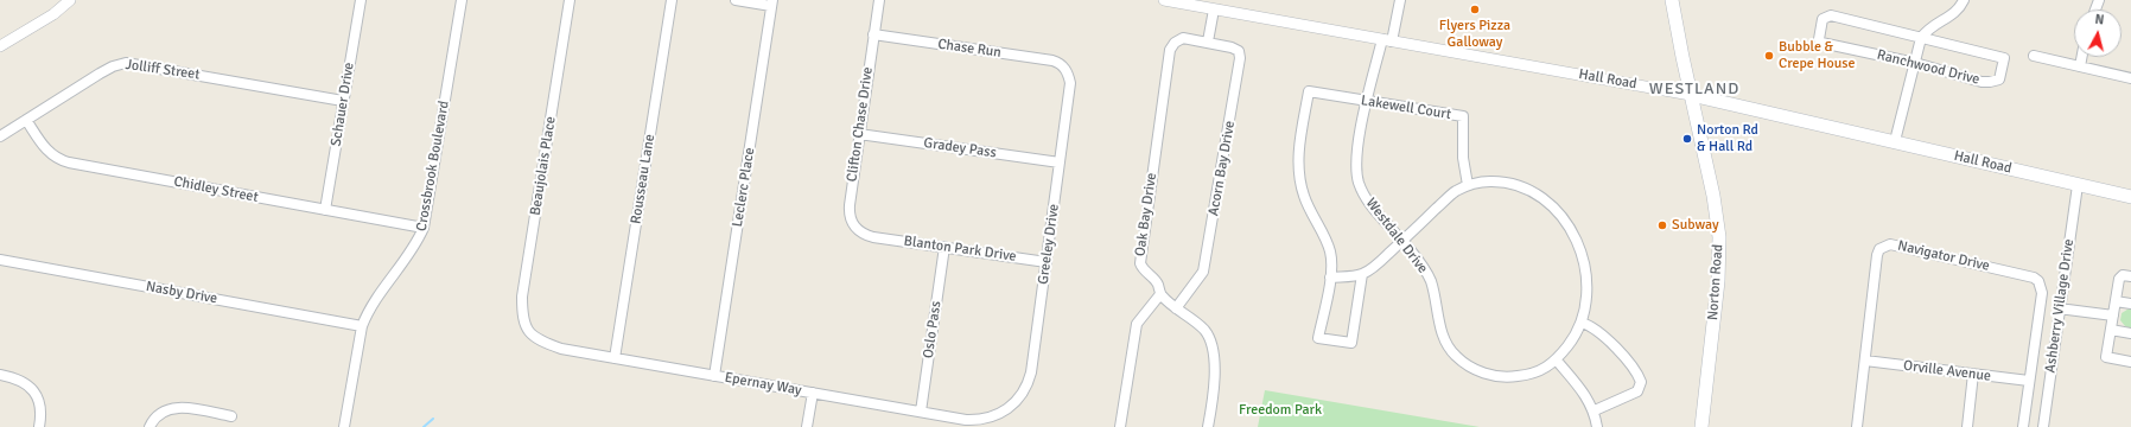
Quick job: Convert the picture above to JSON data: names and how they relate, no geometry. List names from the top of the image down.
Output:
{
  "streets": {
    "main road": ["Hall Road", "Norton Road"],
    "street": [
      "Chase Run",
      "Ranchwood Drive",
      "Jolliff Street",
      "Schauer Drive",
      "Lakewell Court",
      "Clifton Chase Drive",
      "Gradey Pass",
      "Crossbrook Boulevard",
      "Beaujolais Place",
      "Acorn Bay Drive",
      "Rousseau Lane",
      "Leclerc Place",
      "Chidley Street",
      "Oak Bay Drive",
      "Westdale Drive",
      "Greeley Drive",
      "Blanton Park Drive",
      "Navigator Drive",
      "Nasby Drive",
      "Ashberry Village Drive",
      "Oslo Pass",
      "Orville Avenue",
      "Epernay Way"
    ]
  },
  "crossings": [
    ["Chase Run", "Clifton Chase Drive"],
    ["Chase Run", "Greeley Drive"],
    ["Jolliff Street", "Schauer Drive"],
    ["Jolliff Street", "Chidley Street"],
    ["Hall Road", "Westdale Drive"],
    ["Hall Road", "Norton Road"],
    ["Hall Road", "Ashberry Village Drive"],
    ["Schauer Drive", "Chidley Street"],
    ["Lakewell Court", "Westdale Drive"],
    ["Clifton Chase Drive", "Gradey Pass"],
    ["Clifton Chase Drive", "Blanton Park Drive"],
    ["Gradey Pass", "Greeley Drive"],
    ["Crossbrook Boulevard", "Chidley Street"],
    ["Crossbrook Boulevard", "Nasby Drive"],
    ["Beaujolais Place", "Epernay Way"],
    ["Acorn Bay Drive", "Oak Bay Drive"],
    ["Rousseau Lane", "Epernay Way"],
    ["Leclerc Place", "Epernay Way"],
    ["Greeley Drive", "Blanton Park Drive"],
    ["Greeley Drive", "Epernay Way"],
    ["Blanton Park Drive", "Oslo Pass"],
    ["Navigator Drive", "Orville Avenue"],
    ["Oslo Pass", "Epernay Way"]
  ],
  "districts": ["WESTLAND"],
  "parks": ["Freedom Park"],
  "places": [
    "Flyers Pizza Galloway",
    "Bubble & Crepe House",
    "Norton Rd & Hall Rd",
    "Subway"
  ],
  "north": "top"
}
